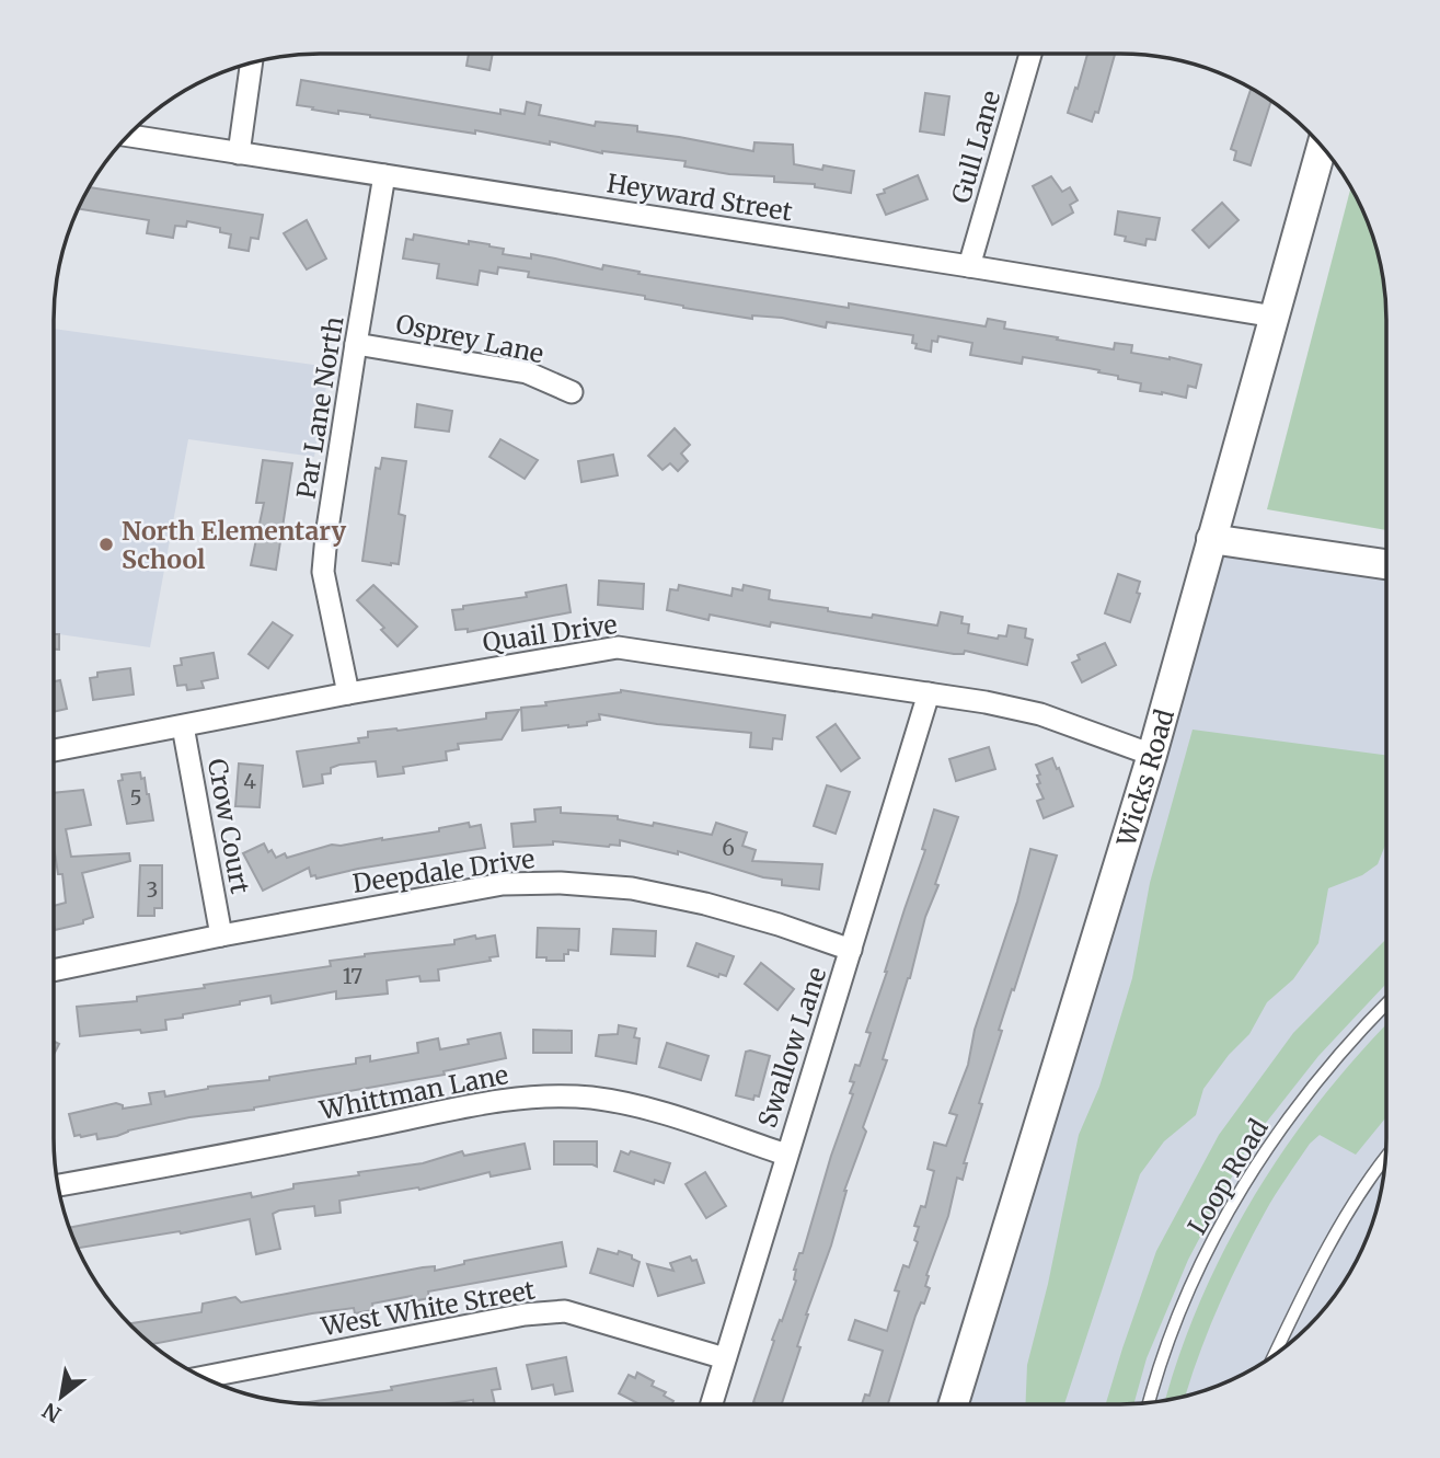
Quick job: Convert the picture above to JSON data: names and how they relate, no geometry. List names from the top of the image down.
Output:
{
  "streets": {
    "main road": ["Wicks Road"],
    "street": [
      "Gull Lane",
      "Heyward Street",
      "Osprey Lane",
      "Par Lane North",
      "Quail Drive",
      "Crow Court",
      "Deepdale Drive",
      "Swallow Lane",
      "Whittman Lane",
      "West White Street"
    ],
    "lane": ["Loop Road"]
  },
  "crossings": [
    ["Gull Lane", "Heyward Street"],
    ["Heyward Street", "Par Lane North"],
    ["Heyward Street", "Wicks Road"],
    ["Osprey Lane", "Par Lane North"],
    ["Par Lane North", "Quail Drive"],
    ["Quail Drive", "Wicks Road"],
    ["Quail Drive", "Crow Court"],
    ["Quail Drive", "Swallow Lane"],
    ["Crow Court", "Deepdale Drive"],
    ["Deepdale Drive", "Swallow Lane"],
    ["Swallow Lane", "Whittman Lane"],
    ["Swallow Lane", "West White Street"]
  ],
  "places": ["North Elementary School"],
  "house_numbers": [
    "4",
    "5",
    "6",
    "3",
    "17"
  ],
  "north": "bottom left"
}
